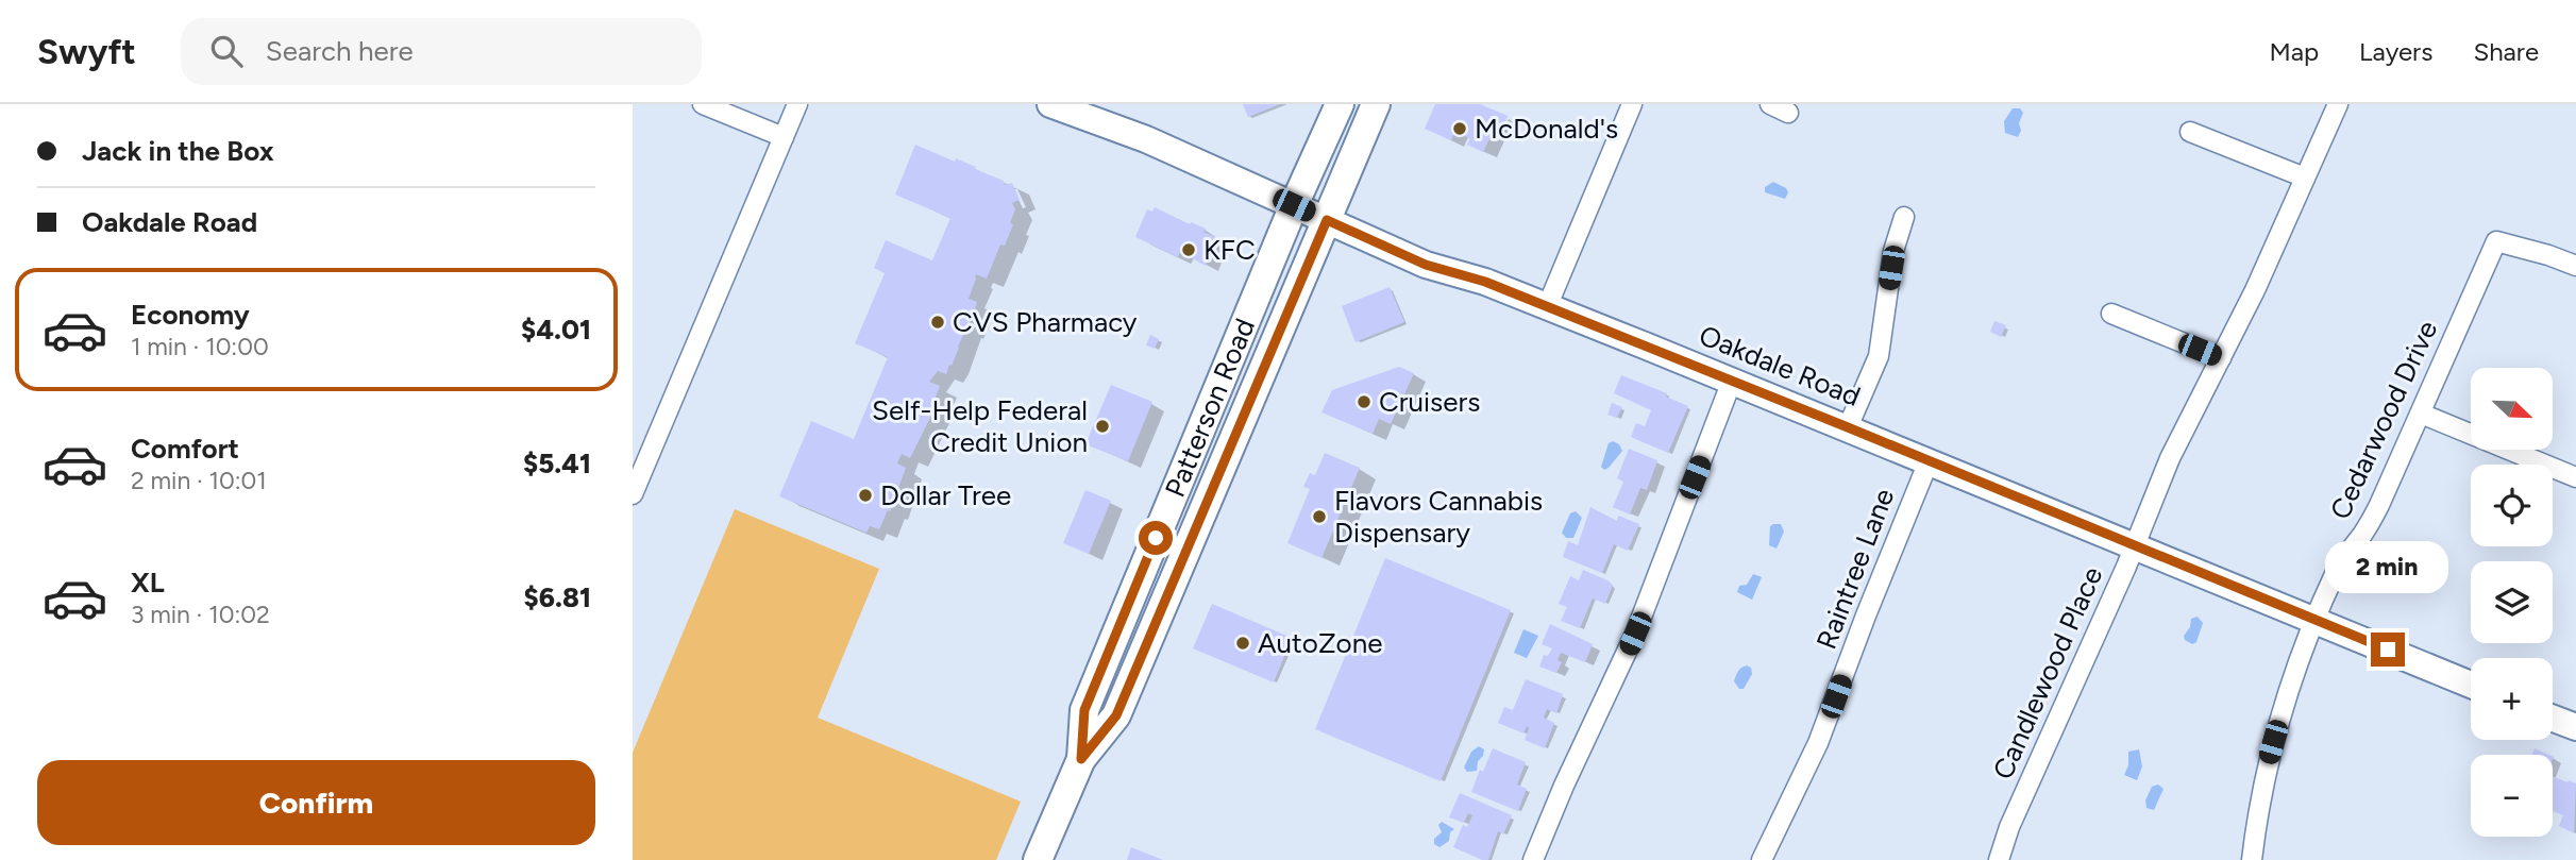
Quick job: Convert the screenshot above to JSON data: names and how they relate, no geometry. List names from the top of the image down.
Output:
{
  "streets": {
    "main road": ["Patterson Road"],
    "street": [
      "Oakdale Road",
      "Cedarwood Drive",
      "Raintree Lane",
      "Candlewood Place"
    ]
  },
  "crossings": [
    ["Oakdale Road", "Patterson Road"],
    ["Oakdale Road", "Cedarwood Drive"],
    ["Oakdale Road", "Raintree Lane"],
    ["Oakdale Road", "Candlewood Place"]
  ],
  "places": [
    "McDonald's",
    "KFC",
    "CVS Pharmacy",
    "Cruisers",
    "Self-Help Federal Credit Union",
    "Dollar Tree",
    "Flavors Cannabis Dispensary",
    "AutoZone"
  ],
  "north": "bottom right",
  "page": {
    "header": "Swyft",
    "search": "Search here",
    "nav": ["Map", "Layers", "Share"],
    "banner": ["Jack in the Box", "Oakdale Road"],
    "list": [
      {
        "name": "Economy",
        "note": "1 min · 10:00",
        "value": "$4.01"
      },
      {
        "name": "Comfort",
        "note": "2 min · 10:01",
        "value": "$5.41"
      },
      {
        "name": "XL",
        "note": "3 min · 10:02",
        "value": "$6.81"
      }
    ],
    "map_buttons": ["+", "−"],
    "bubble": "2 min",
    "buttons": "Confirm"
  }
}
